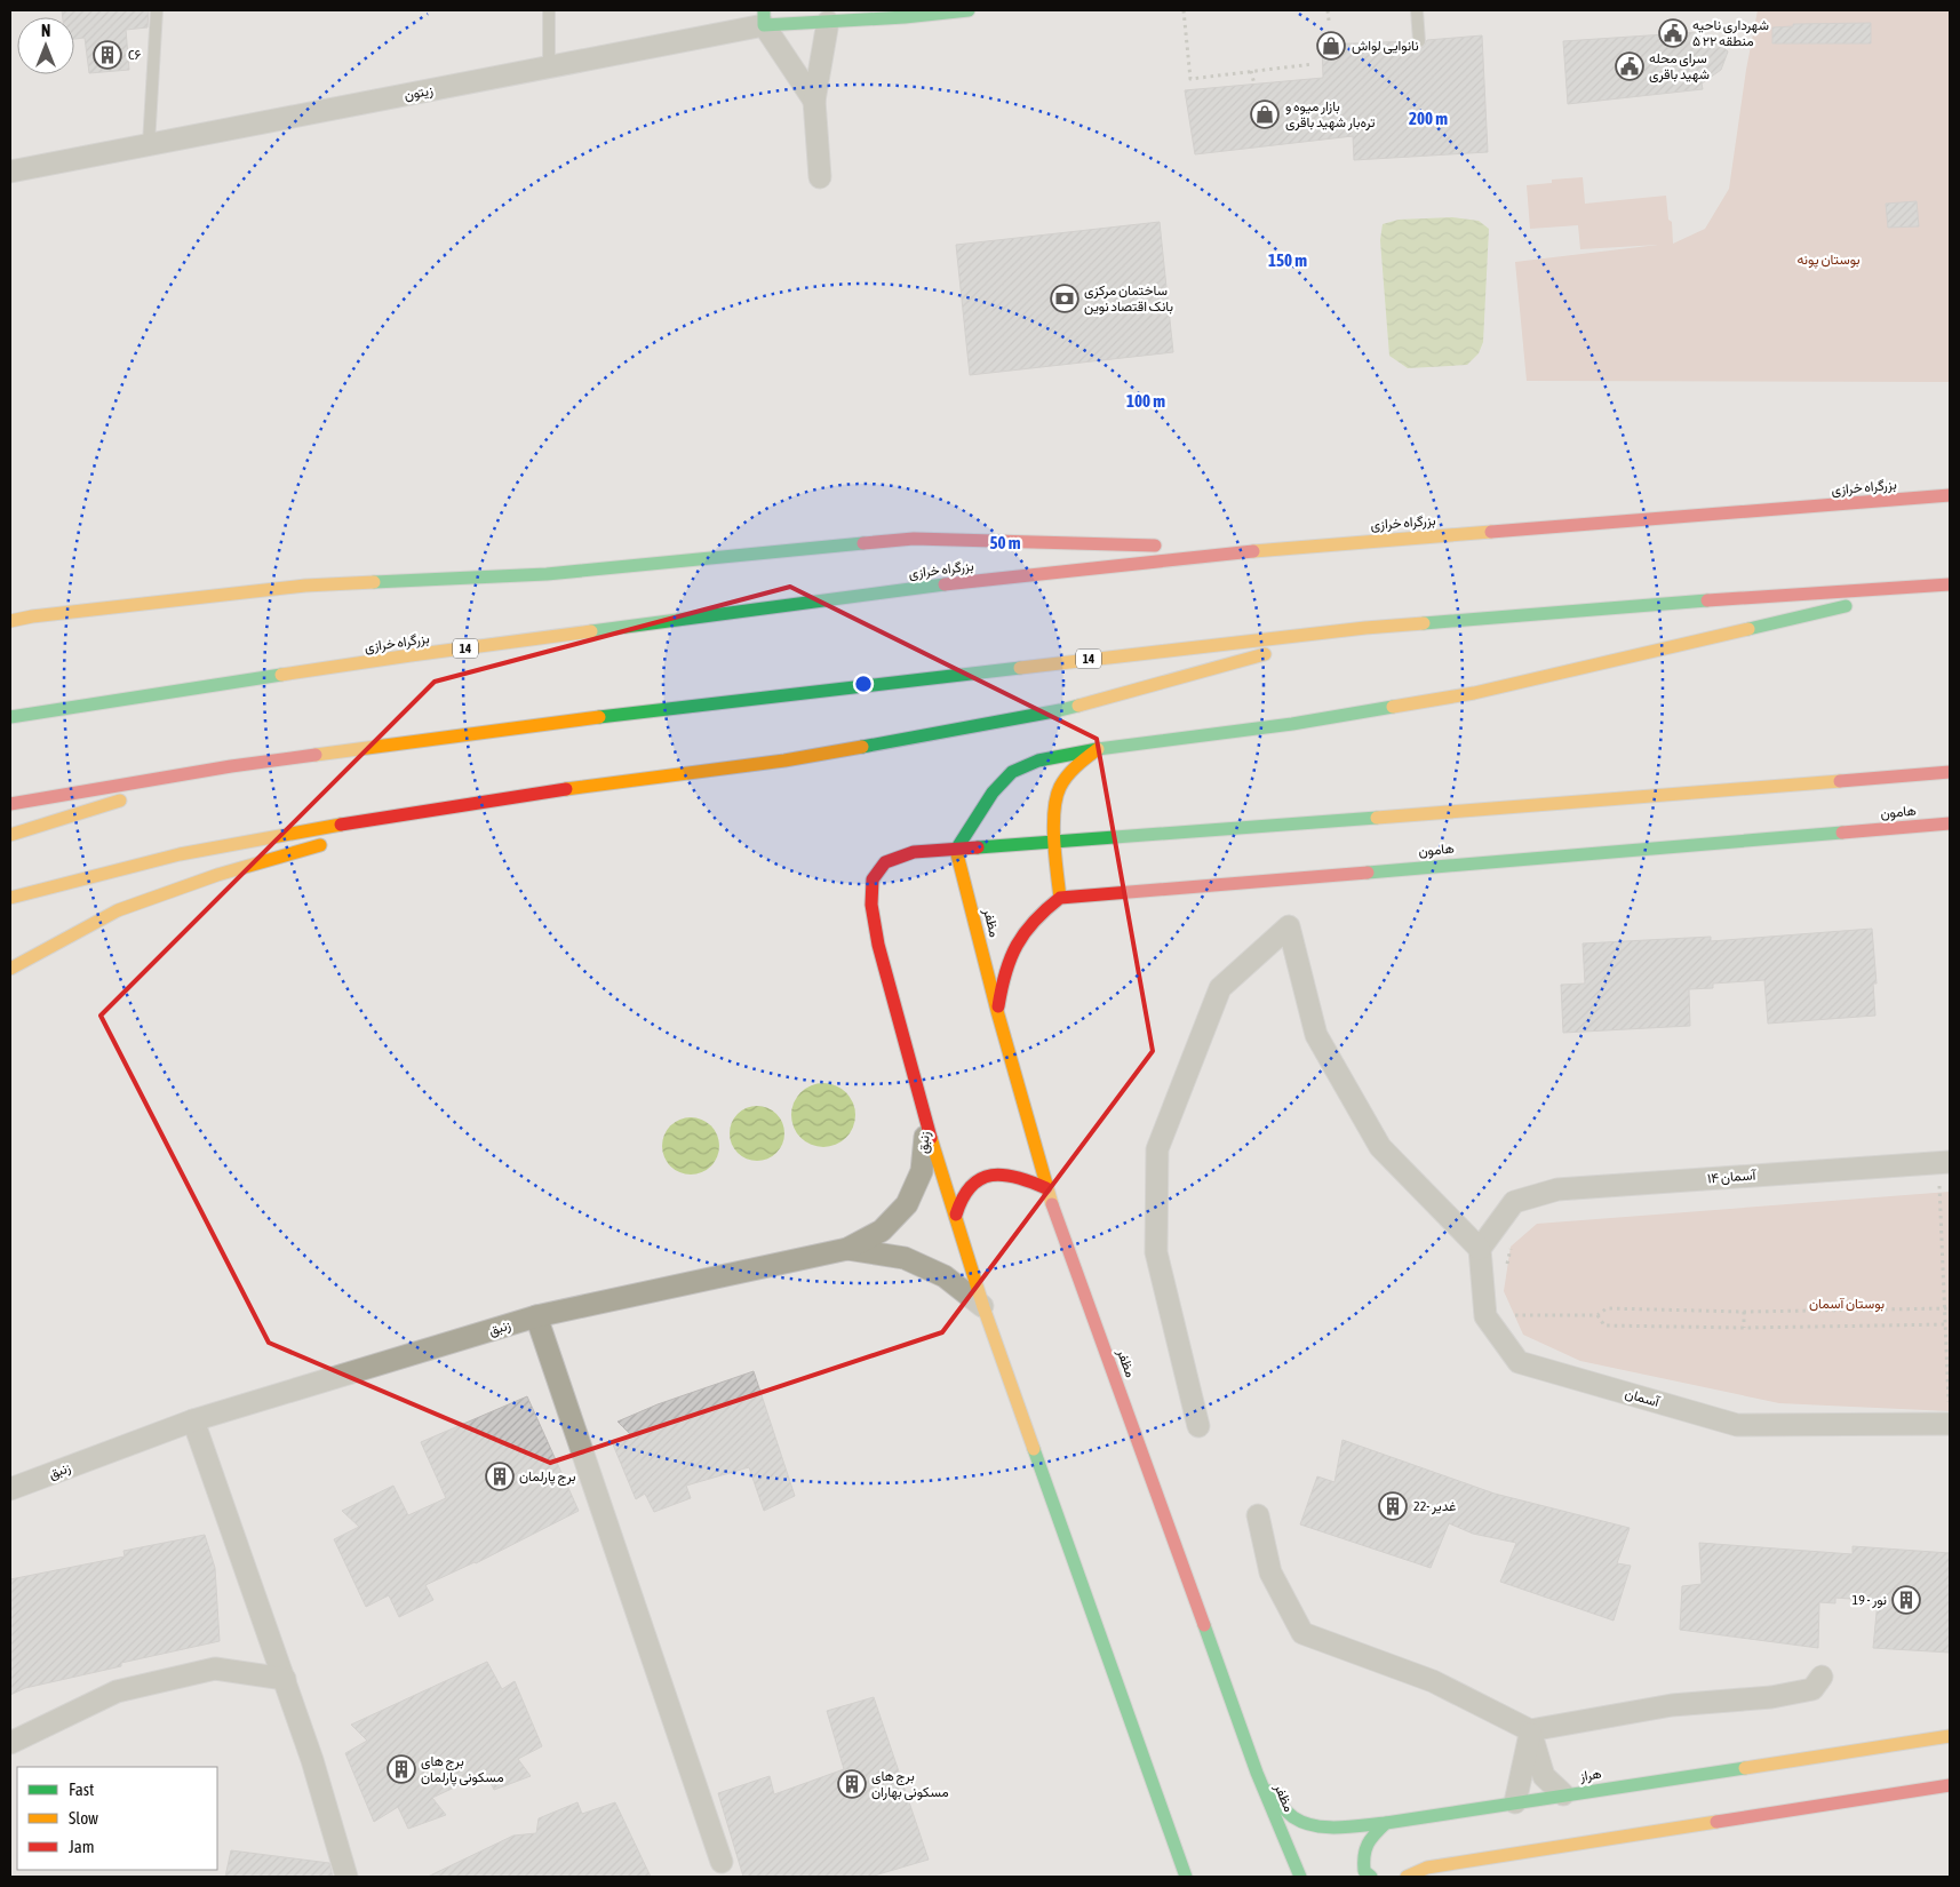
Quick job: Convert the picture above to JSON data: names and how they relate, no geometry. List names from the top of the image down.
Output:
{
  "streets": {
    "main road": [
      "زیتون",
      "بزرگراه خرازی",
      "14",
      "هامون",
      "مظفر",
      "هراز"
    ],
    "street": ["زنبق", "آسمان ۱۴", "آسمان"]
  },
  "crossings": [
    ["مظفر", "هراز"],
    ["آسمان ۱۴", "آسمان"]
  ],
  "parks": ["بوستان پونه", "بوستان آسمان"],
  "places": {
    "public building": ["شهرداری ناحیه ۵ منطقه ۲۲", "سرای محله شهید باقری"],
    "shop": ["نانوایی لواش", "بازار میوه و تره‌بار شهید باقری"],
    "building": [
      "C۶",
      "برج پارلمان",
      "22- غدیر",
      "19 - نور",
      "برج های مسکونی پارلمان",
      "برج های مسکونی بهاران"
    ],
    "bank": ["ساختمان مرکزی بانک اقتصاد نوین"]
  },
  "legend": ["Fast", "Slow", "Jam"],
  "north": "top",
  "rings": [
    "200 m",
    "150 m",
    "100 m",
    "50 m"
  ]
}
